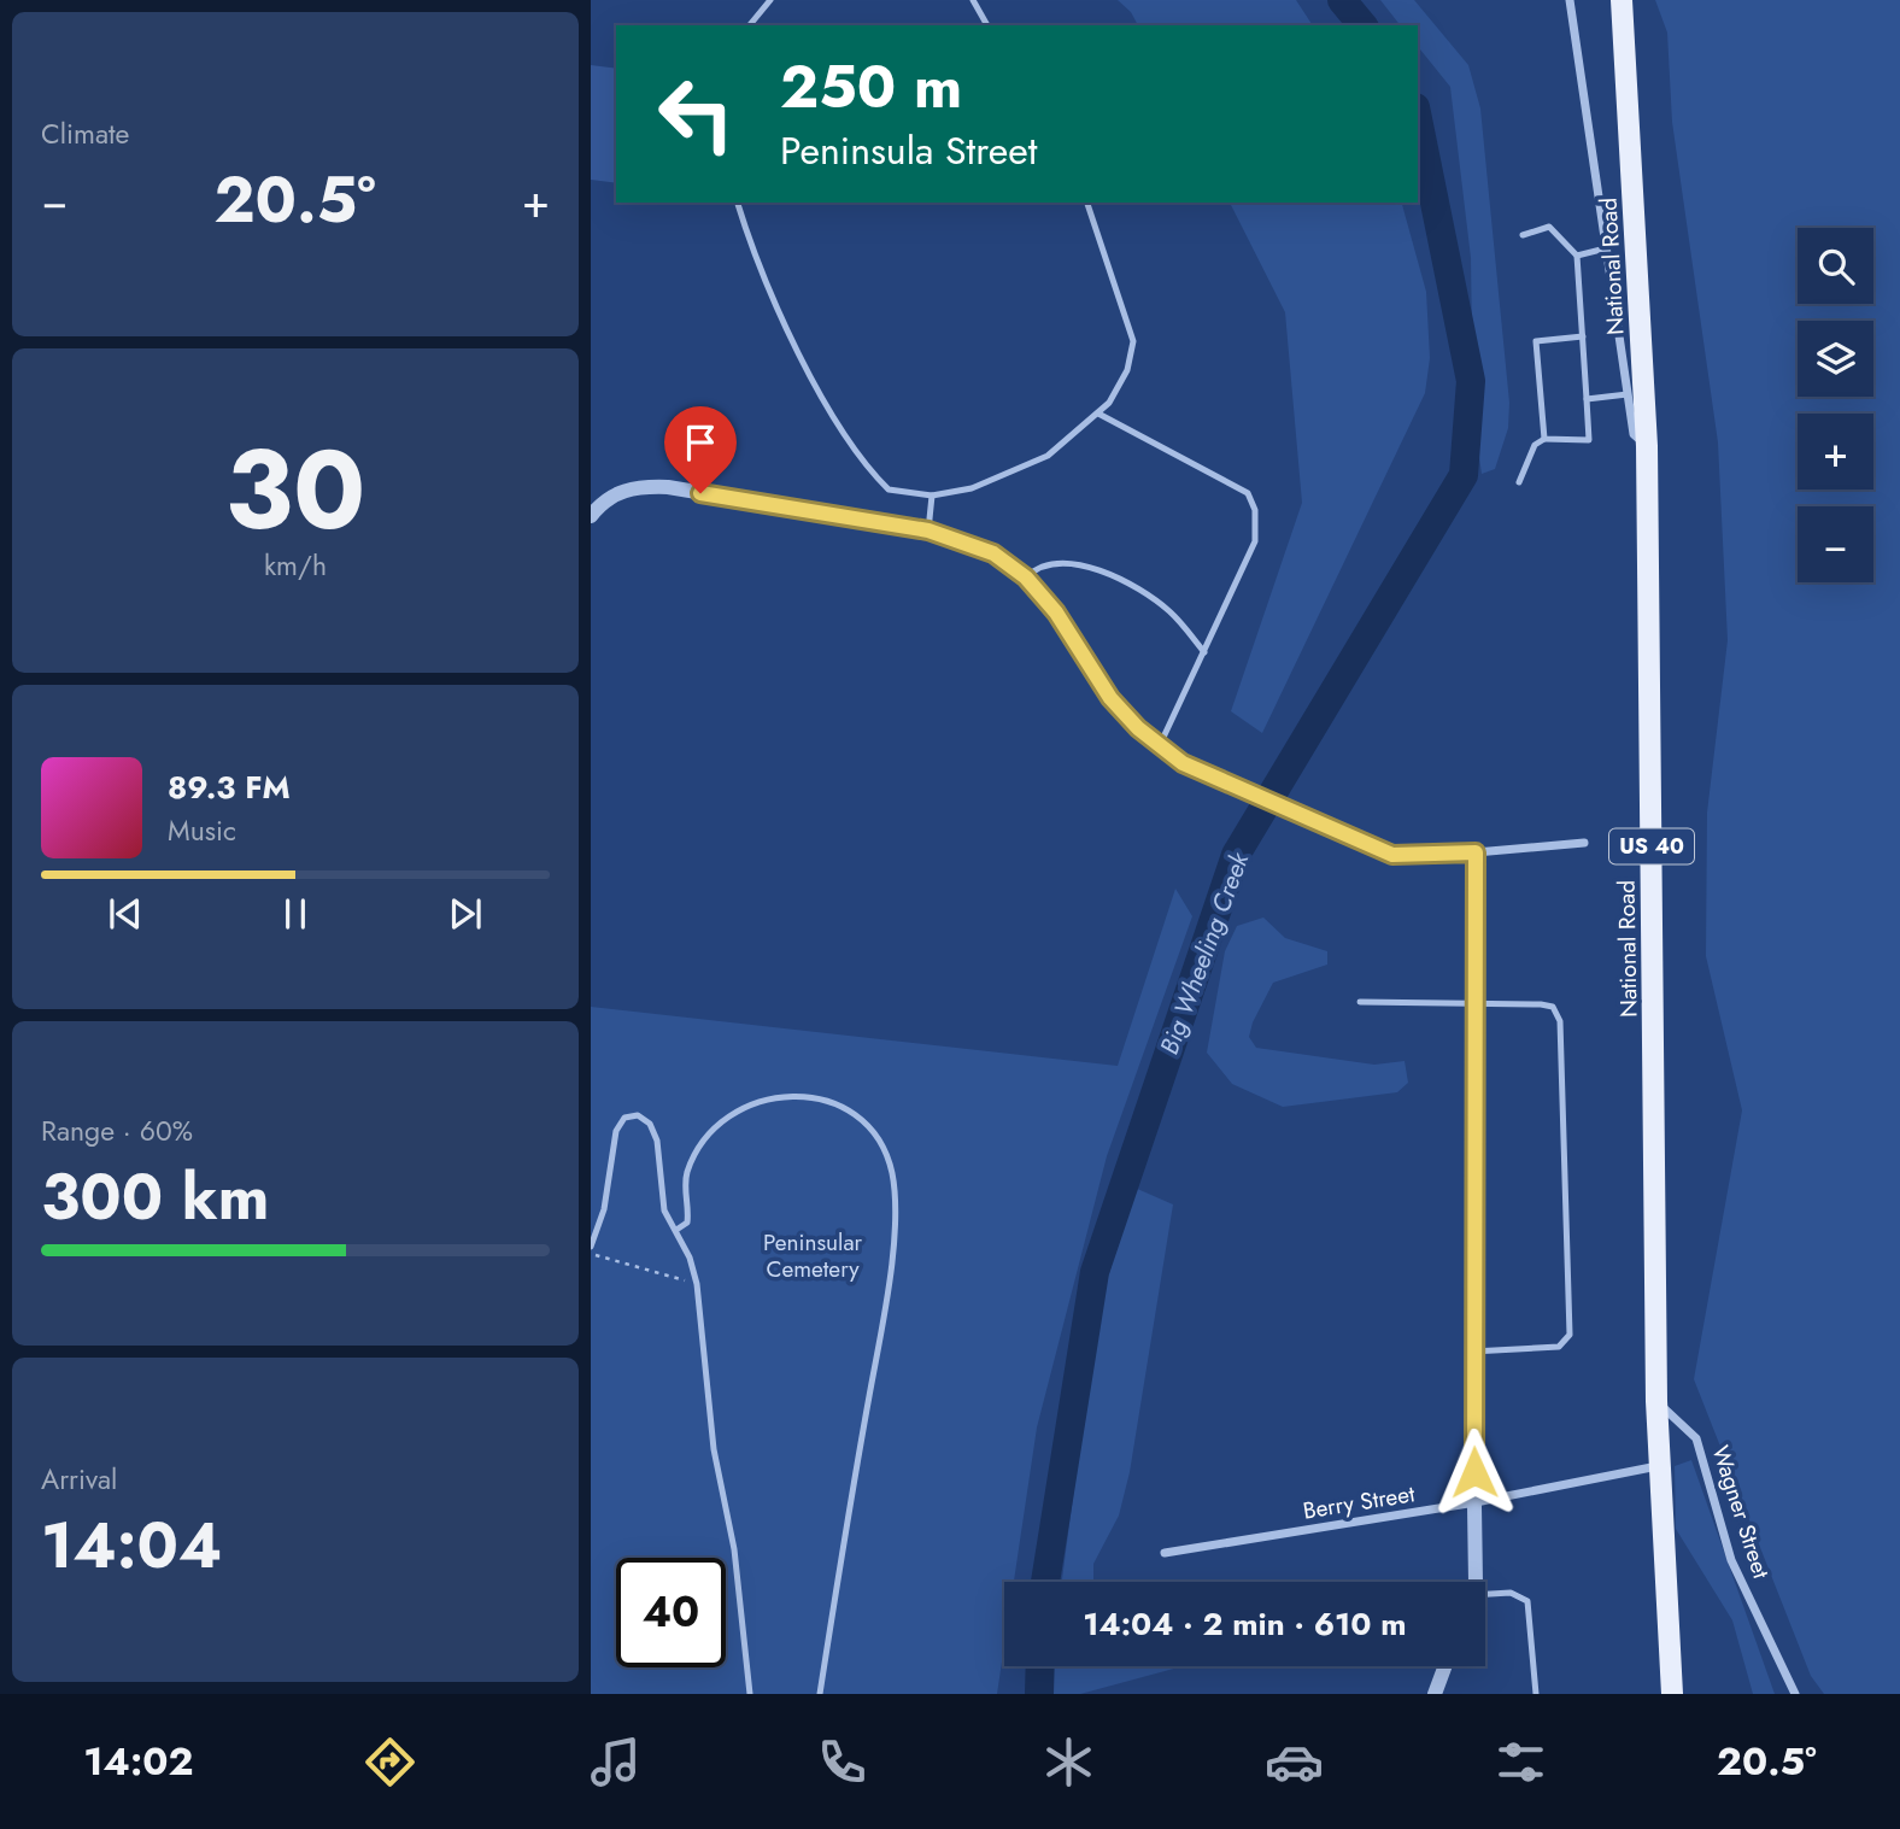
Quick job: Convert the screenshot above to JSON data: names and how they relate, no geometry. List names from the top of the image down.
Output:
{
  "streets": {
    "main road": ["National Road", "US 40"],
    "street": ["Berry Street", "Wagner Street"]
  },
  "crossings": [
    ["National Road", "Berry Street"],
    ["National Road", "Wagner Street"]
  ],
  "water": ["Big Wheeling Creek"],
  "parks": ["Peninsular Cemetery"],
  "page": {
    "tile": [
      "Climate",
      ["30", "km/h"],
      ["Range · 60%", "300 km"],
      ["Arrival", "14:04"]
    ],
    "turn": ["250 m", "Peninsula Street"],
    "heat": ["−", "20.5°", "+"],
    "map_buttons": ["+", "−"],
    "song": ["89.3 FM", "Music"],
    "limit": "40",
    "trip": "14:04 · 2 min · 610 m",
    "tabs": ["14:02", "20.5°"]
  }
}
